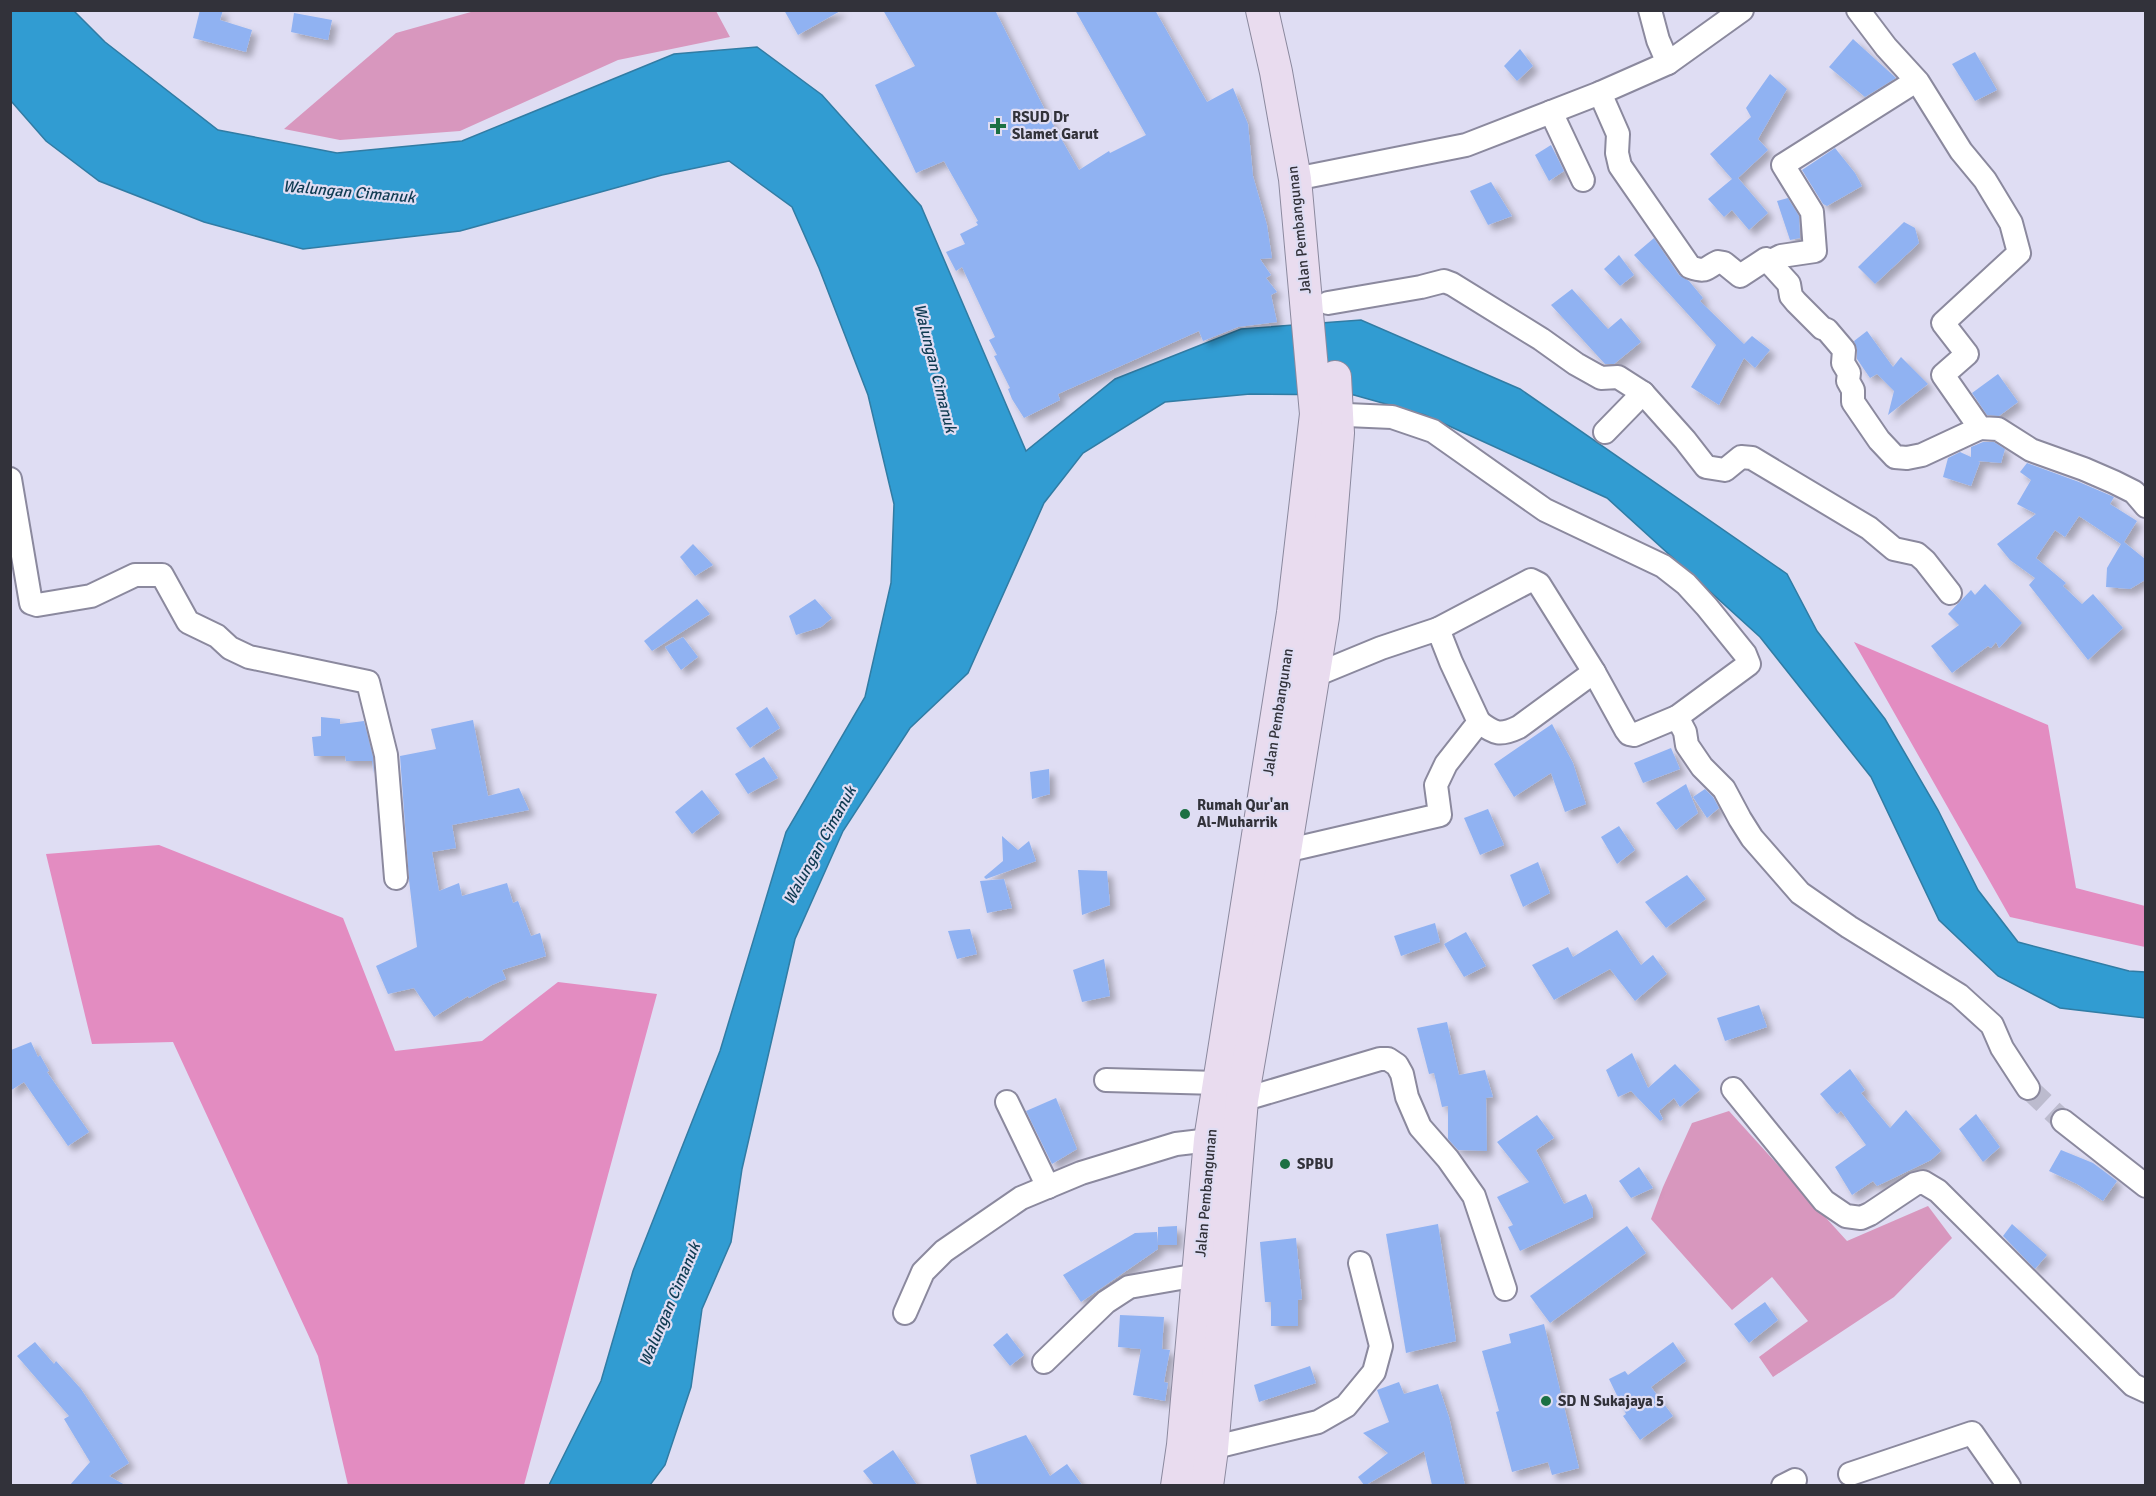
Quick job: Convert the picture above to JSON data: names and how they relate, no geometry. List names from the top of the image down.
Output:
{
  "streets": {
    "main road": ["Jalan Pembangunan"]
  },
  "water": ["Walungan Cimanuk"],
  "places": {
    "health": ["RSUD Dr Slamet Garut"],
    "other": ["Rumah Qur'an Al-Muharrik", "SPBU", "SD N Sukajaya 5"]
  }
}
